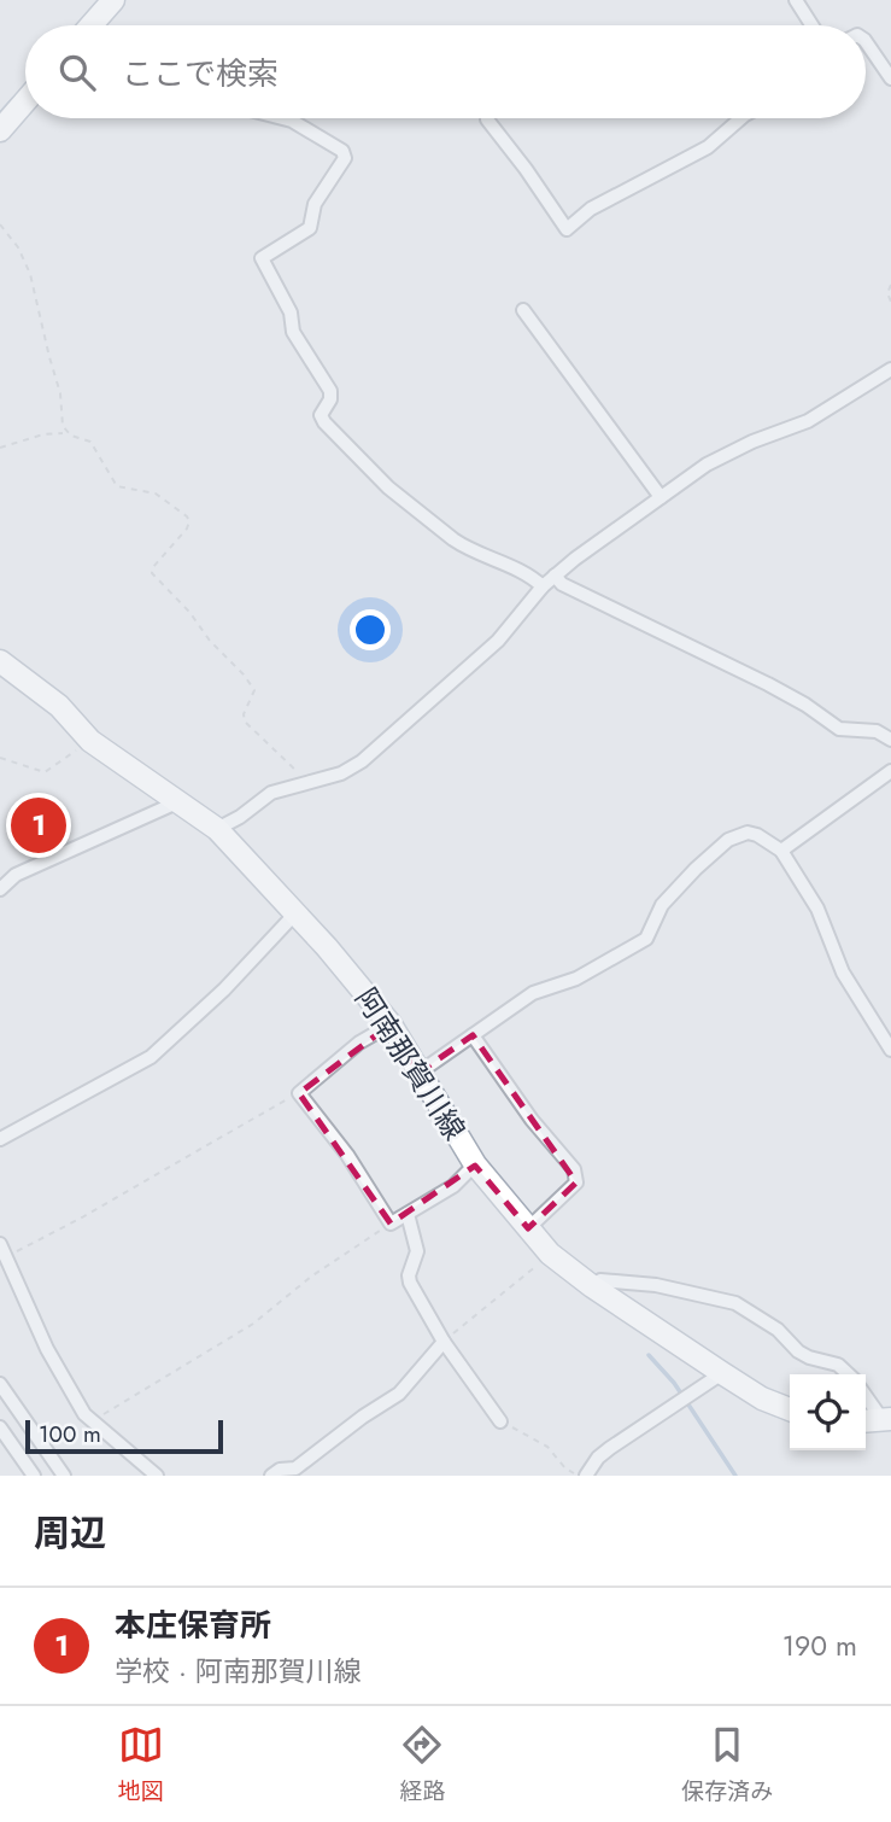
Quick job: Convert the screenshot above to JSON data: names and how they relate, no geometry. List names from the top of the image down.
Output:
{
  "streets": {
    "main road": ["阿南那賀川線"]
  },
  "scale_bar": "100 m",
  "page": {
    "search": "ここで検索",
    "pins": "1",
    "scale": "100 m",
    "heading": "周辺",
    "list": [
      {
        "mark": "1",
        "name": "本庄保育所",
        "note": "学校 · 阿南那賀川線",
        "value": "190 m"
      }
    ],
    "nav": ["地図", "経路", "保存済み"]
  }
}
